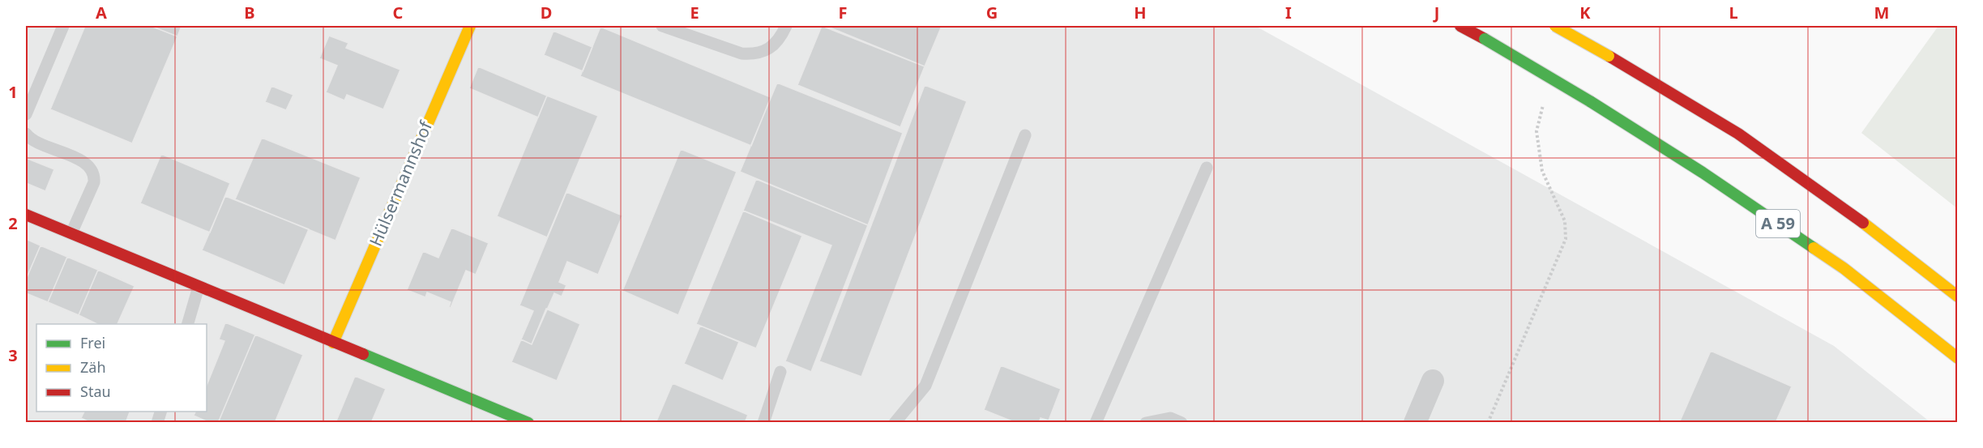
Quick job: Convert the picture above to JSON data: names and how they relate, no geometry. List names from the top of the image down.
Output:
{
  "streets": {
    "main road": ["Hülsermannshof", "A 59"]
  },
  "legend": ["Frei", "Zäh", "Stau"],
  "grid": {
    "columns": [
      "A",
      "B",
      "C",
      "D",
      "E",
      "F",
      "G",
      "H",
      "I",
      "J",
      "K",
      "L",
      "M"
    ],
    "rows": ["1", "2", "3"]
  }
}
